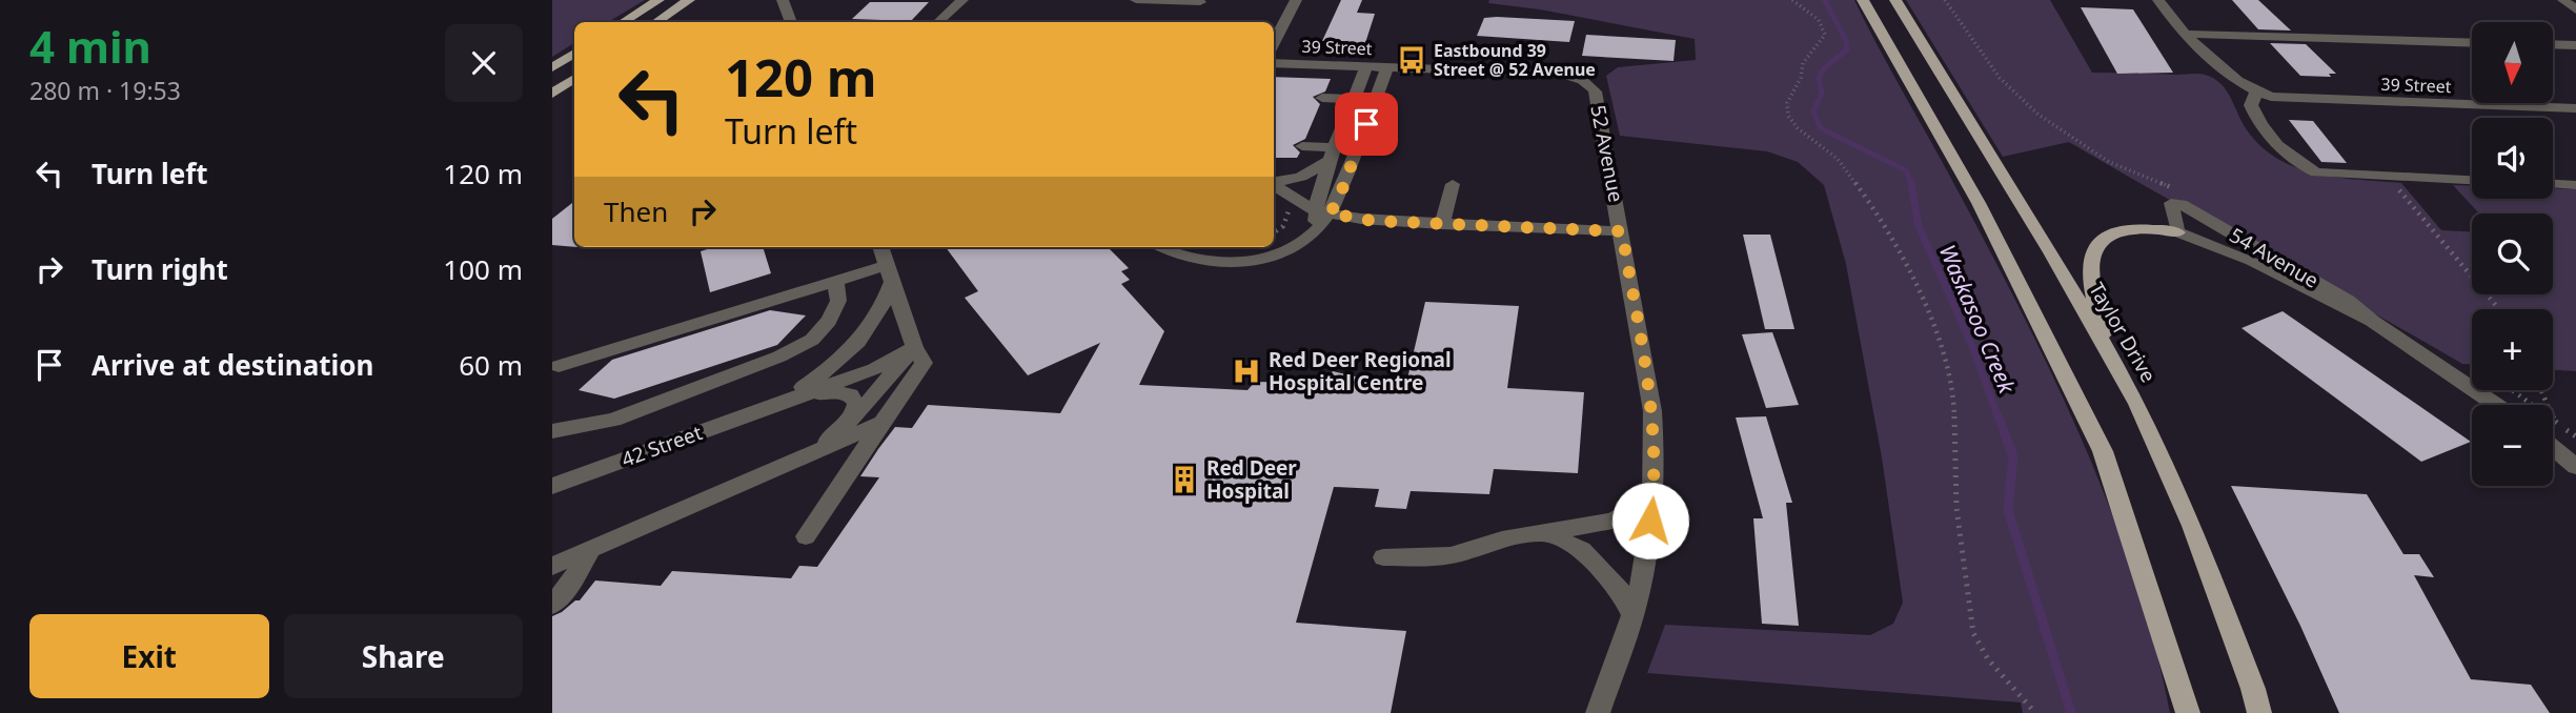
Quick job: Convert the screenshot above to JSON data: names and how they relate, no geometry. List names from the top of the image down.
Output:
{
  "streets": {
    "main road": ["Taylor Drive"],
    "street": [
      "39 Street",
      "52 Avenue",
      "54 Avenue",
      "42 Street"
    ]
  },
  "crossings": [
    ["39 Street", "52 Avenue"]
  ],
  "water": ["Waskasoo Creek"],
  "places": {
    "bus stop": ["Eastbound 39 Street @ 52 Avenue"],
    "hospital": ["Red Deer Regional Hospital Centre"],
    "building": ["Red Deer Hospital"]
  },
  "north": "bottom",
  "page": {
    "heading": ["4 min", "280 m · 19:53"],
    "map_buttons": ["+", "−"],
    "turn": ["120 m", "Turn left"],
    "list": [
      {
        "name": "Turn left",
        "value": "120 m"
      },
      {
        "name": "Turn right",
        "value": "100 m"
      },
      {
        "name": "Arrive at destination",
        "value": "60 m"
      }
    ],
    "then": "Then",
    "buttons": ["Exit", "Share"]
  }
}
